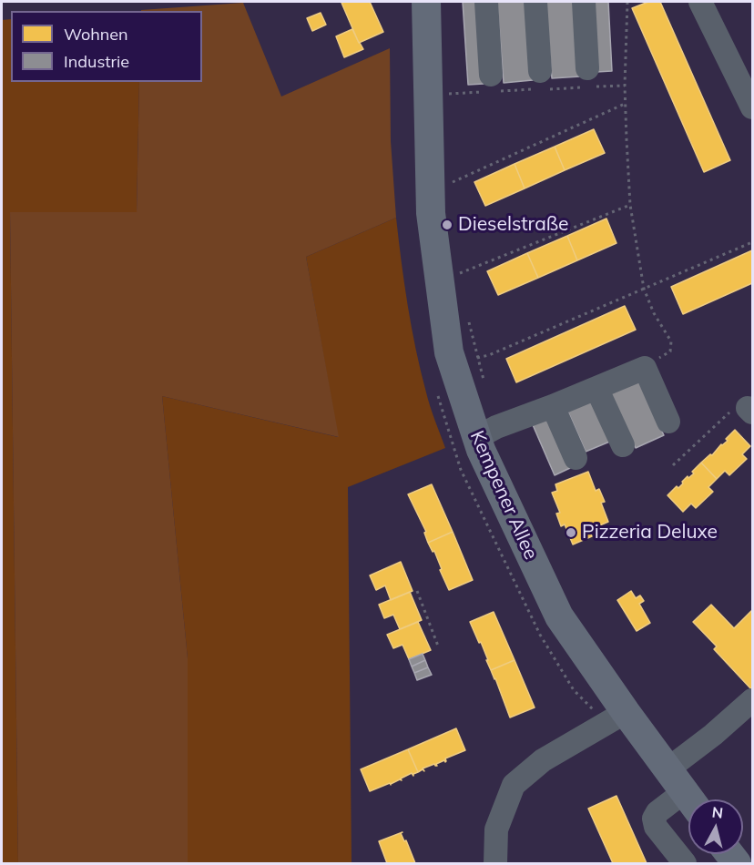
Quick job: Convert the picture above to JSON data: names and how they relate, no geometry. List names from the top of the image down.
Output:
{
  "streets": {
    "main road": ["Kempener Allee"]
  },
  "places": ["Dieselstraße", "Pizzeria Deluxe"],
  "legend": ["Wohnen", "Industrie"],
  "north": "top"
}
